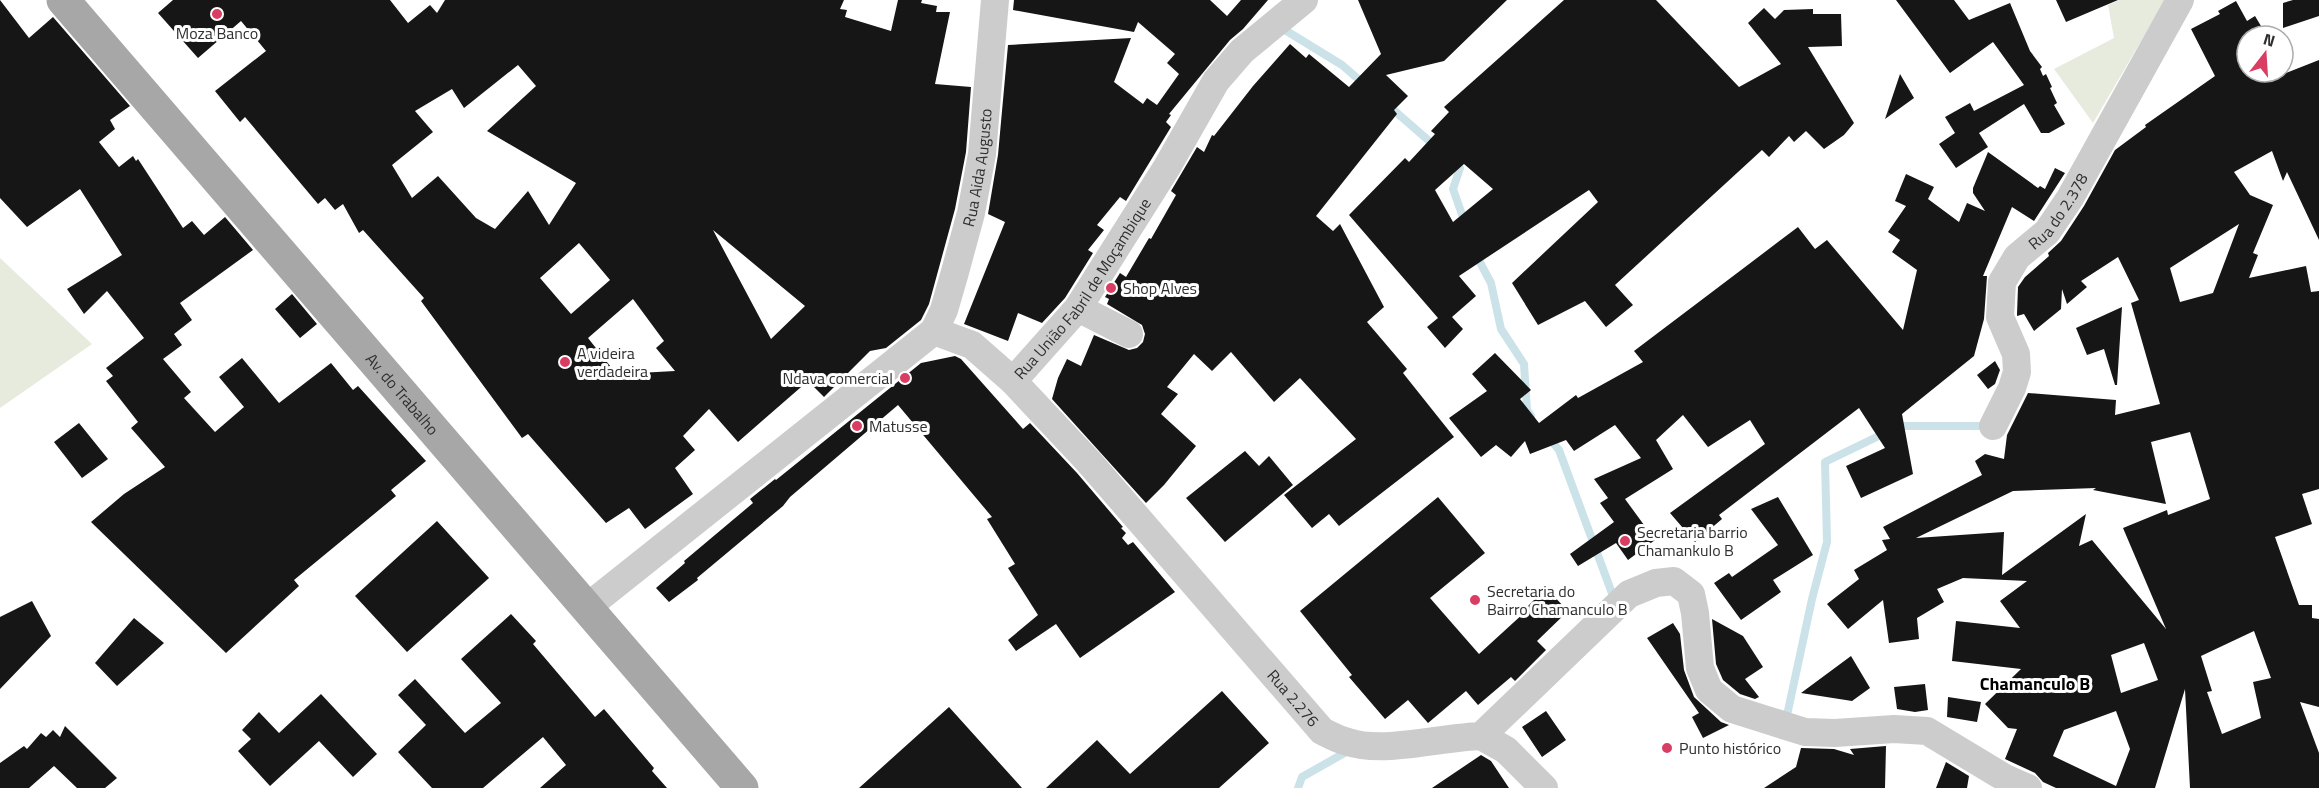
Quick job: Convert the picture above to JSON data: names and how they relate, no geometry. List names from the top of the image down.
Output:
{
  "streets": {
    "main road": ["Av. do Trabalho"],
    "street": [
      "Rua Aida Augusto",
      "Rua do 2.378",
      "Rua União Fabril de Moçambique",
      "Rua 2.276"
    ]
  },
  "crossings": [
    ["Rua Aida Augusto", "Rua União Fabril de Moçambique"],
    ["Rua União Fabril de Moçambique", "Rua 2.276"]
  ],
  "districts": ["Chamanculo B"],
  "places": [
    "Moza Banco",
    "Shop Alves",
    "A videira verdadeira",
    "Ndava comercial",
    "Matusse",
    "Secretaria barrio Chamankulo B",
    "Secretaria do Bairro Chamanculo B",
    "Punto histórico"
  ],
  "north": "top"
}
